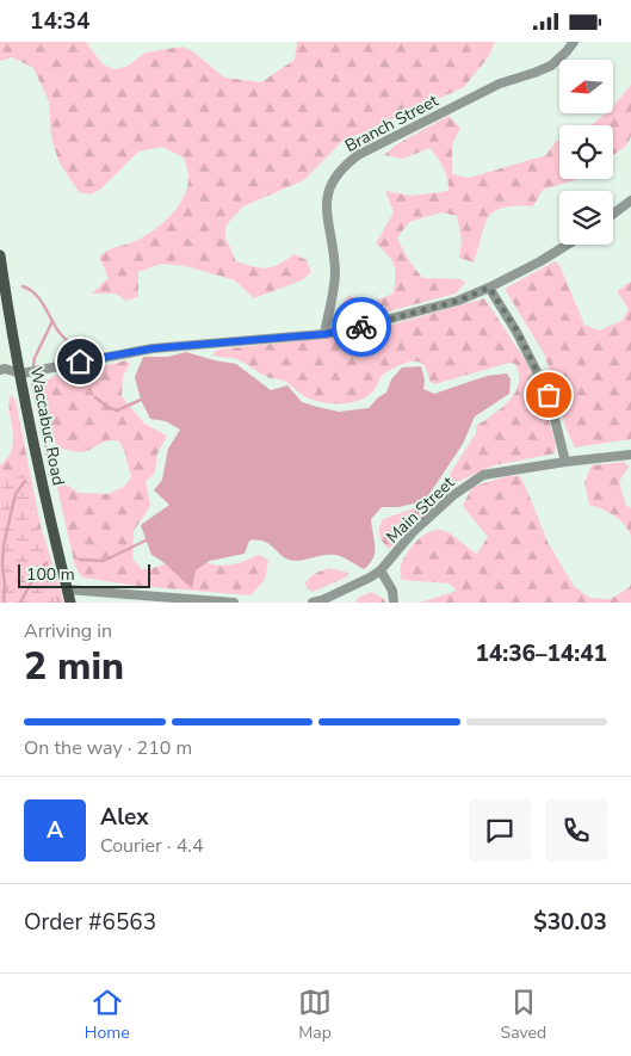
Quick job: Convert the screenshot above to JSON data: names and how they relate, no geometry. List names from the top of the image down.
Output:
{
  "streets": {
    "main road": ["Waccabuc Road"],
    "street": ["Branch Street", "Main Street"]
  },
  "scale_bar": "100 m",
  "north": "left",
  "page": {
    "status": "14:34",
    "scale": "100 m",
    "heading": ["2 min", "Arriving in", "14:36–14:41"],
    "panel": [
      "Alex",
      "Courier · 4.4",
      "Order #6563",
      "$30.03"
    ],
    "bar": "On the way · 210 m",
    "round": "A",
    "tabs": ["Home", "Map", "Saved"]
  }
}
